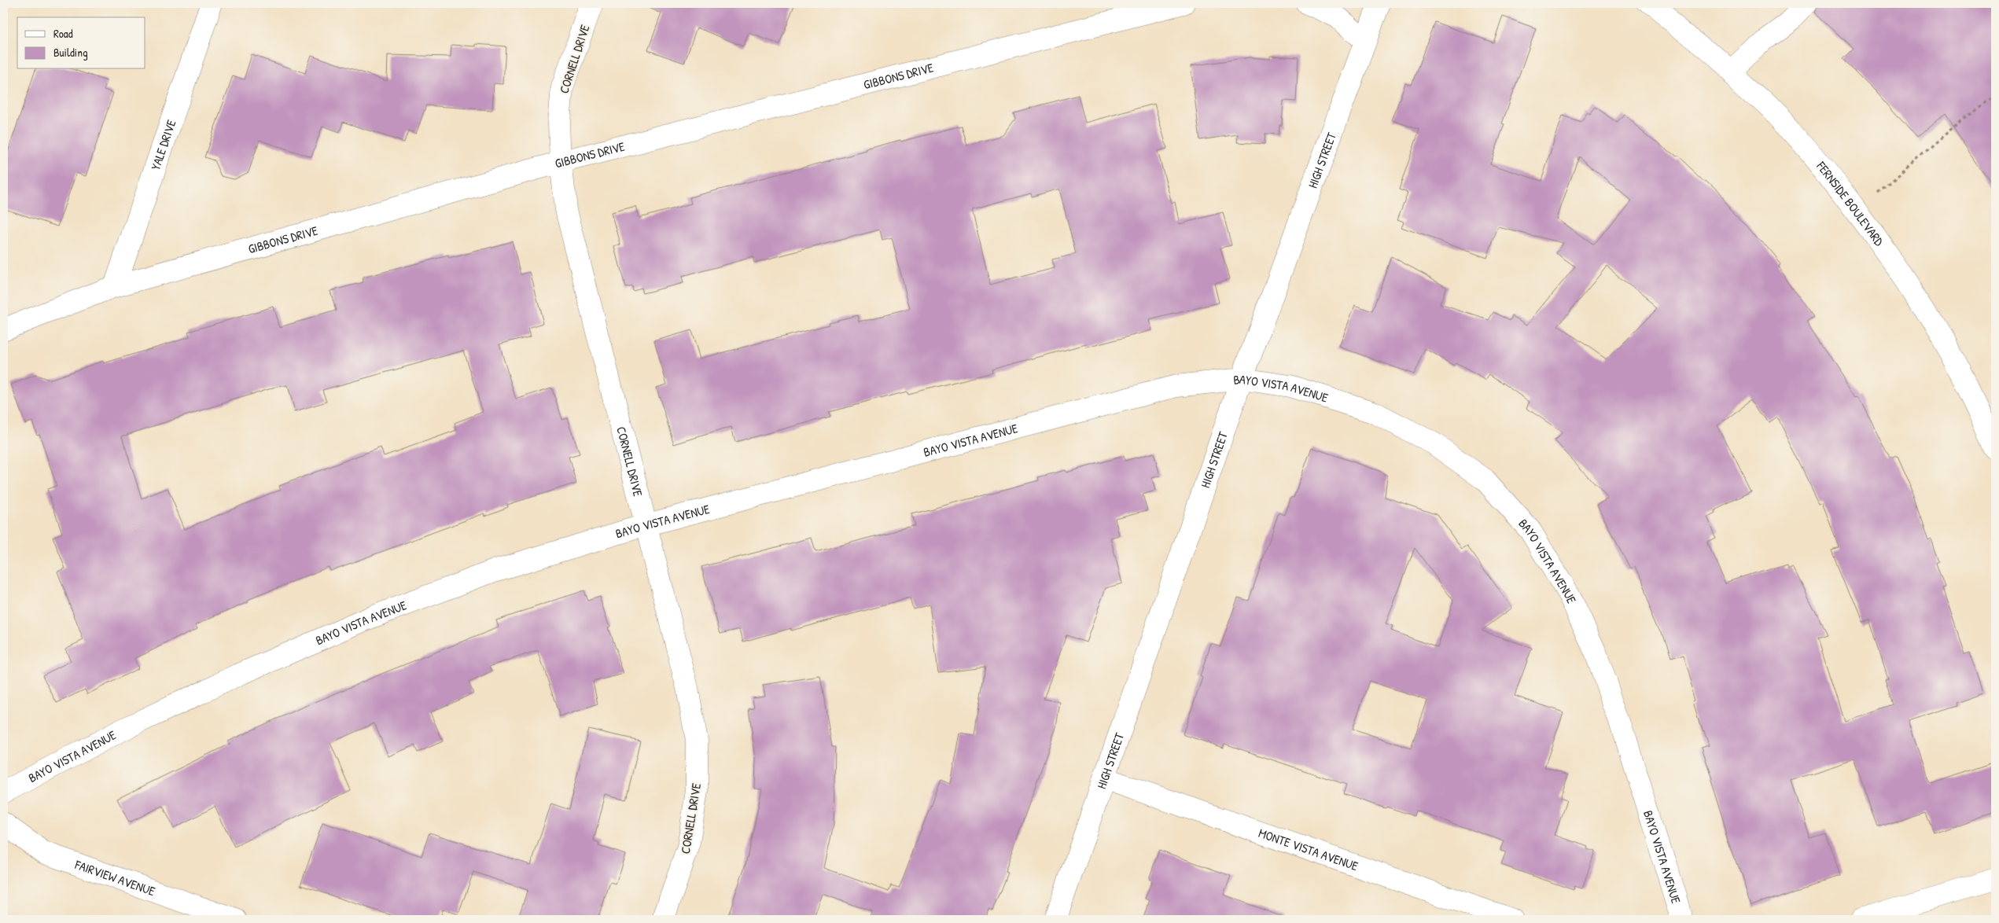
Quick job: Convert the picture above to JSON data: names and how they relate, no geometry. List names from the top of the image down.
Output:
{
  "streets": {
    "street": [
      "CORNELL DRIVE",
      "GIBBONS DRIVE",
      "YALE DRIVE",
      "HIGH STREET",
      "FERNSIDE BOULEVARD",
      "BAYO VISTA AVENUE",
      "MONTE VISTA AVENUE",
      "FAIRVIEW AVENUE"
    ]
  },
  "crossings": [
    ["CORNELL DRIVE", "GIBBONS DRIVE"],
    ["CORNELL DRIVE", "BAYO VISTA AVENUE"],
    ["GIBBONS DRIVE", "YALE DRIVE"],
    ["HIGH STREET", "BAYO VISTA AVENUE"],
    ["HIGH STREET", "MONTE VISTA AVENUE"]
  ],
  "legend": ["Road", "Building"]
}
